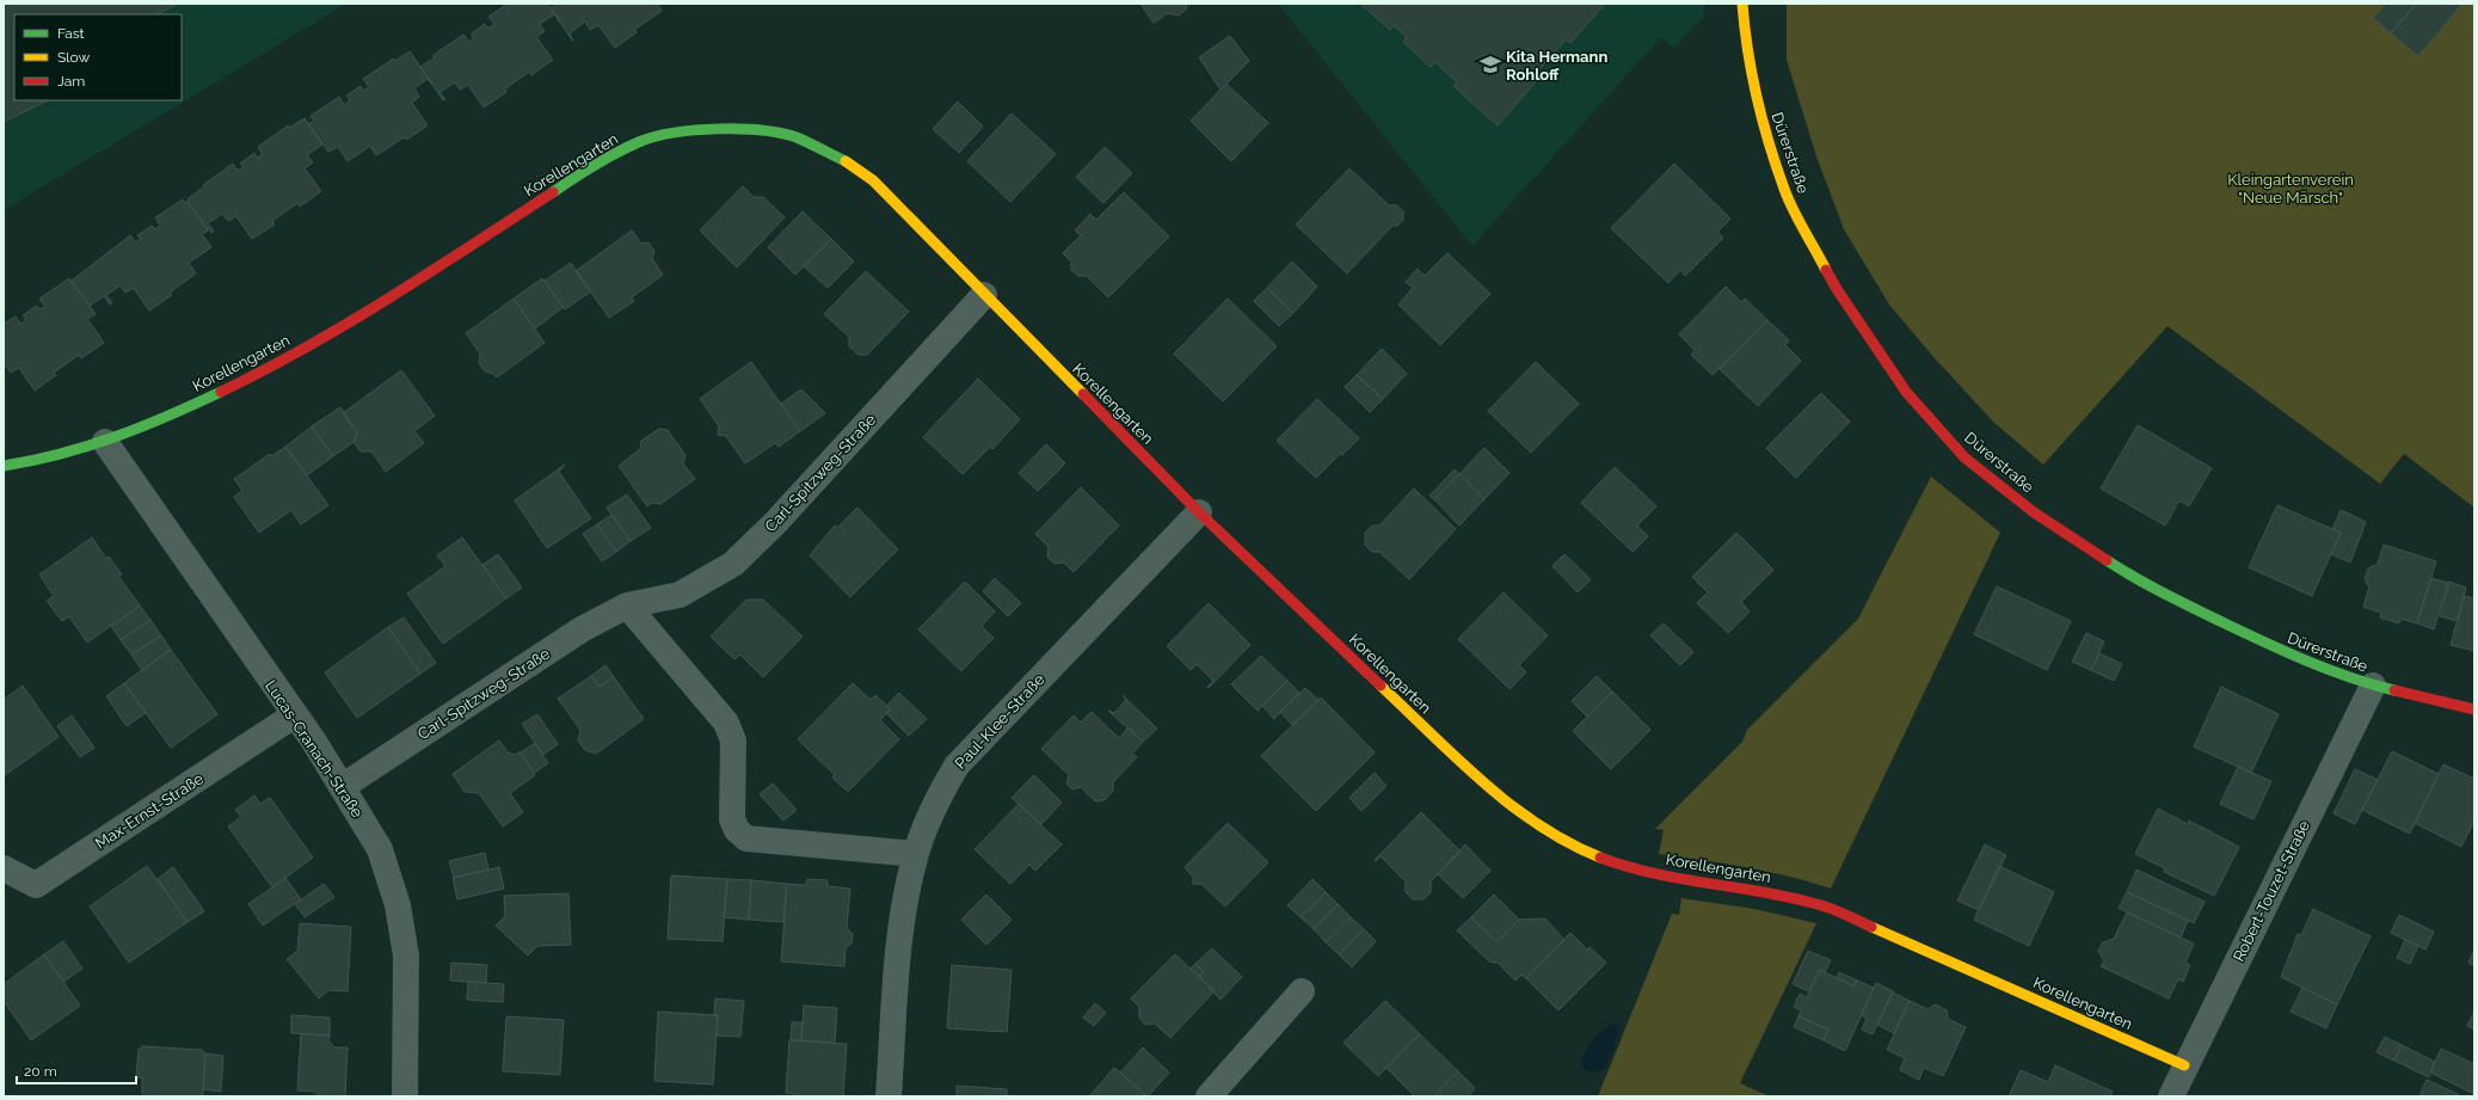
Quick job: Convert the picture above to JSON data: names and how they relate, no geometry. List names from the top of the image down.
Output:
{
  "streets": {
    "street": [
      "Dürerstraße",
      "Korellengarten",
      "Carl-Spitzweg-Straße",
      "Paul-Klee-Straße",
      "Lucas-Cranach-Straße",
      "Max-Ernst-Straße",
      "Robert-Touzet-Straße"
    ]
  },
  "crossings": [
    ["Dürerstraße", "Robert-Touzet-Straße"],
    ["Korellengarten", "Carl-Spitzweg-Straße"],
    ["Korellengarten", "Paul-Klee-Straße"],
    ["Korellengarten", "Lucas-Cranach-Straße"],
    ["Korellengarten", "Robert-Touzet-Straße"],
    ["Carl-Spitzweg-Straße", "Lucas-Cranach-Straße"],
    ["Lucas-Cranach-Straße", "Max-Ernst-Straße"]
  ],
  "parks": ["Kleingartenverein \"Neue Märsch\""],
  "places": {
    "school or university": ["Kita Hermann Rohloff"]
  },
  "legend": ["Fast", "Slow", "Jam"],
  "scale_bar": "20 m"
}
